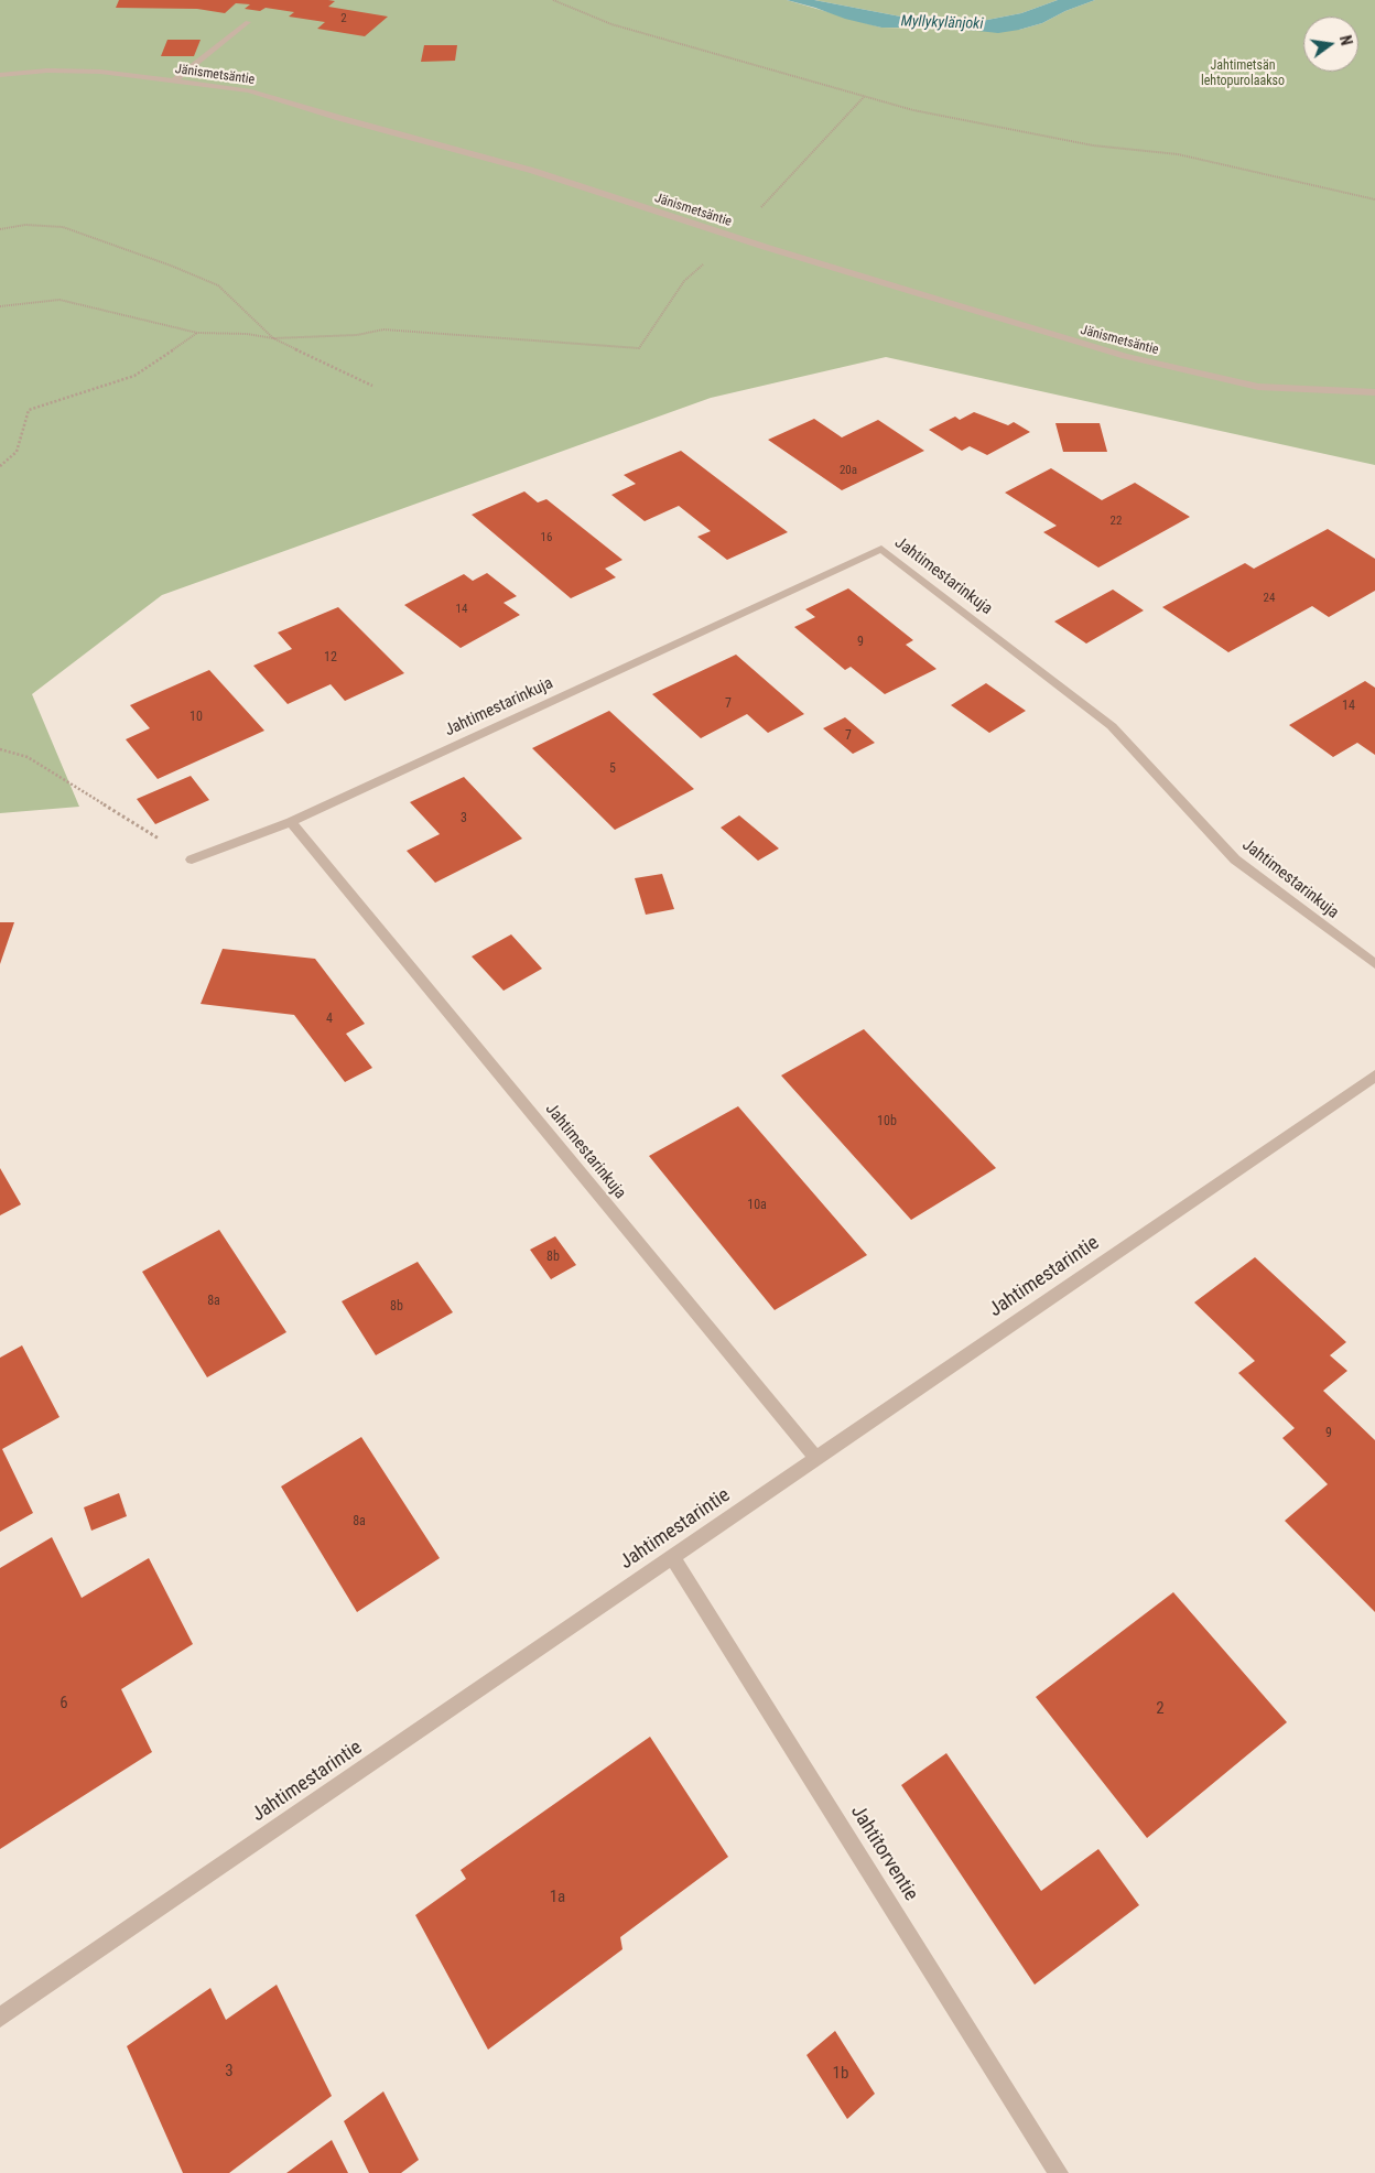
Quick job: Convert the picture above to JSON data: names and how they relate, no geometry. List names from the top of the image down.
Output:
{
  "streets": {
    "street": [
      "Jänismetsäntie",
      "Jahtimestarinkuja",
      "Jahtimestarintie",
      "Jahtitorventie"
    ]
  },
  "crossings": [
    ["Jahtimestarinkuja", "Jahtimestarintie"],
    ["Jahtimestarintie", "Jahtitorventie"]
  ],
  "water": ["Myllykylänjoki"],
  "parks": ["Jahtimetsän lehtopurolaakso"],
  "house_numbers": [
    "2",
    "20a",
    "22",
    "16",
    "24",
    "14",
    "9",
    "12",
    "7",
    "14",
    "10",
    "7",
    "5",
    "3",
    "4",
    "10b",
    "10a",
    "8b",
    "8a",
    "8b",
    "9",
    "8a",
    "6",
    "2",
    "1a",
    "3",
    "1b"
  ],
  "north": "right"
}
